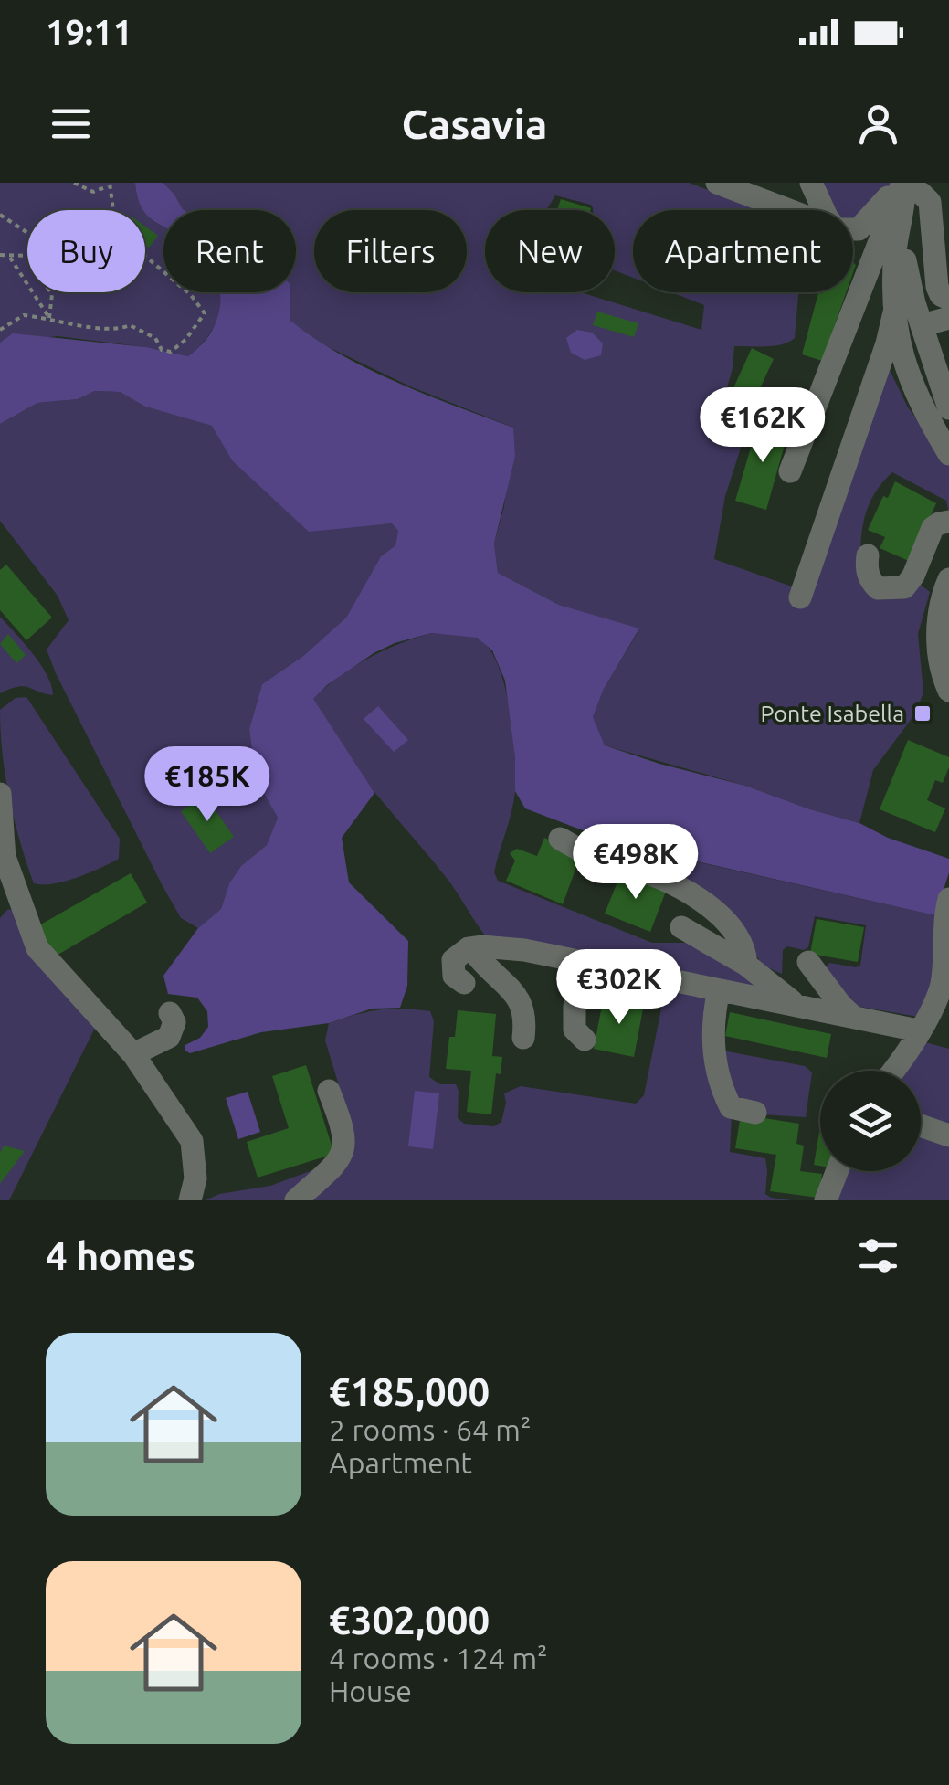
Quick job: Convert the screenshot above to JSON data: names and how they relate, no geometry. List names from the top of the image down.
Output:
{
  "places": {
    "transit": ["Ponte Isabella"]
  },
  "page": {
    "status": "19:11",
    "header": "Casavia",
    "chip": [
      "Buy",
      "Rent",
      "Filters",
      "New",
      "Apartment"
    ],
    "price": [
      "€162K",
      "€185K",
      "€498K",
      "€302K"
    ],
    "heading": "4 homes",
    "list": [
      {
        "name": "€185,000",
        "note": "2 rooms · 64 m² · Apartment"
      },
      {
        "name": "€302,000",
        "note": "4 rooms · 124 m² · House"
      }
    ]
  }
}
